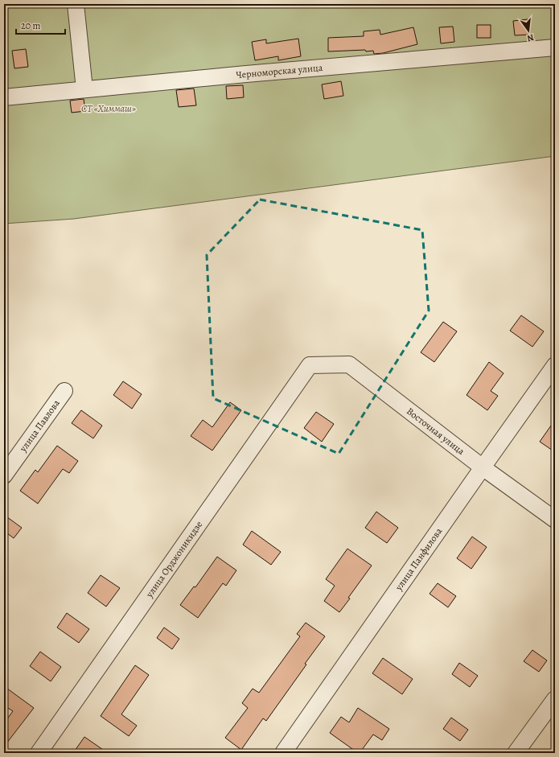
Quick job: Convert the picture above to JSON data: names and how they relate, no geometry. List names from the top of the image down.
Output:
{
  "streets": {
    "street": [
      "Черноморская улица",
      "улица Павлова",
      "Восточная улица",
      "улица Панфилова",
      "улица Орджоникидзе"
    ]
  },
  "crossings": [
    ["Восточная улица", "улица Панфилова"],
    ["Восточная улица", "улица Орджоникидзе"]
  ],
  "parks": ["СТ «Химмаш»"],
  "scale_bar": "20 m",
  "north": "bottom"
}
